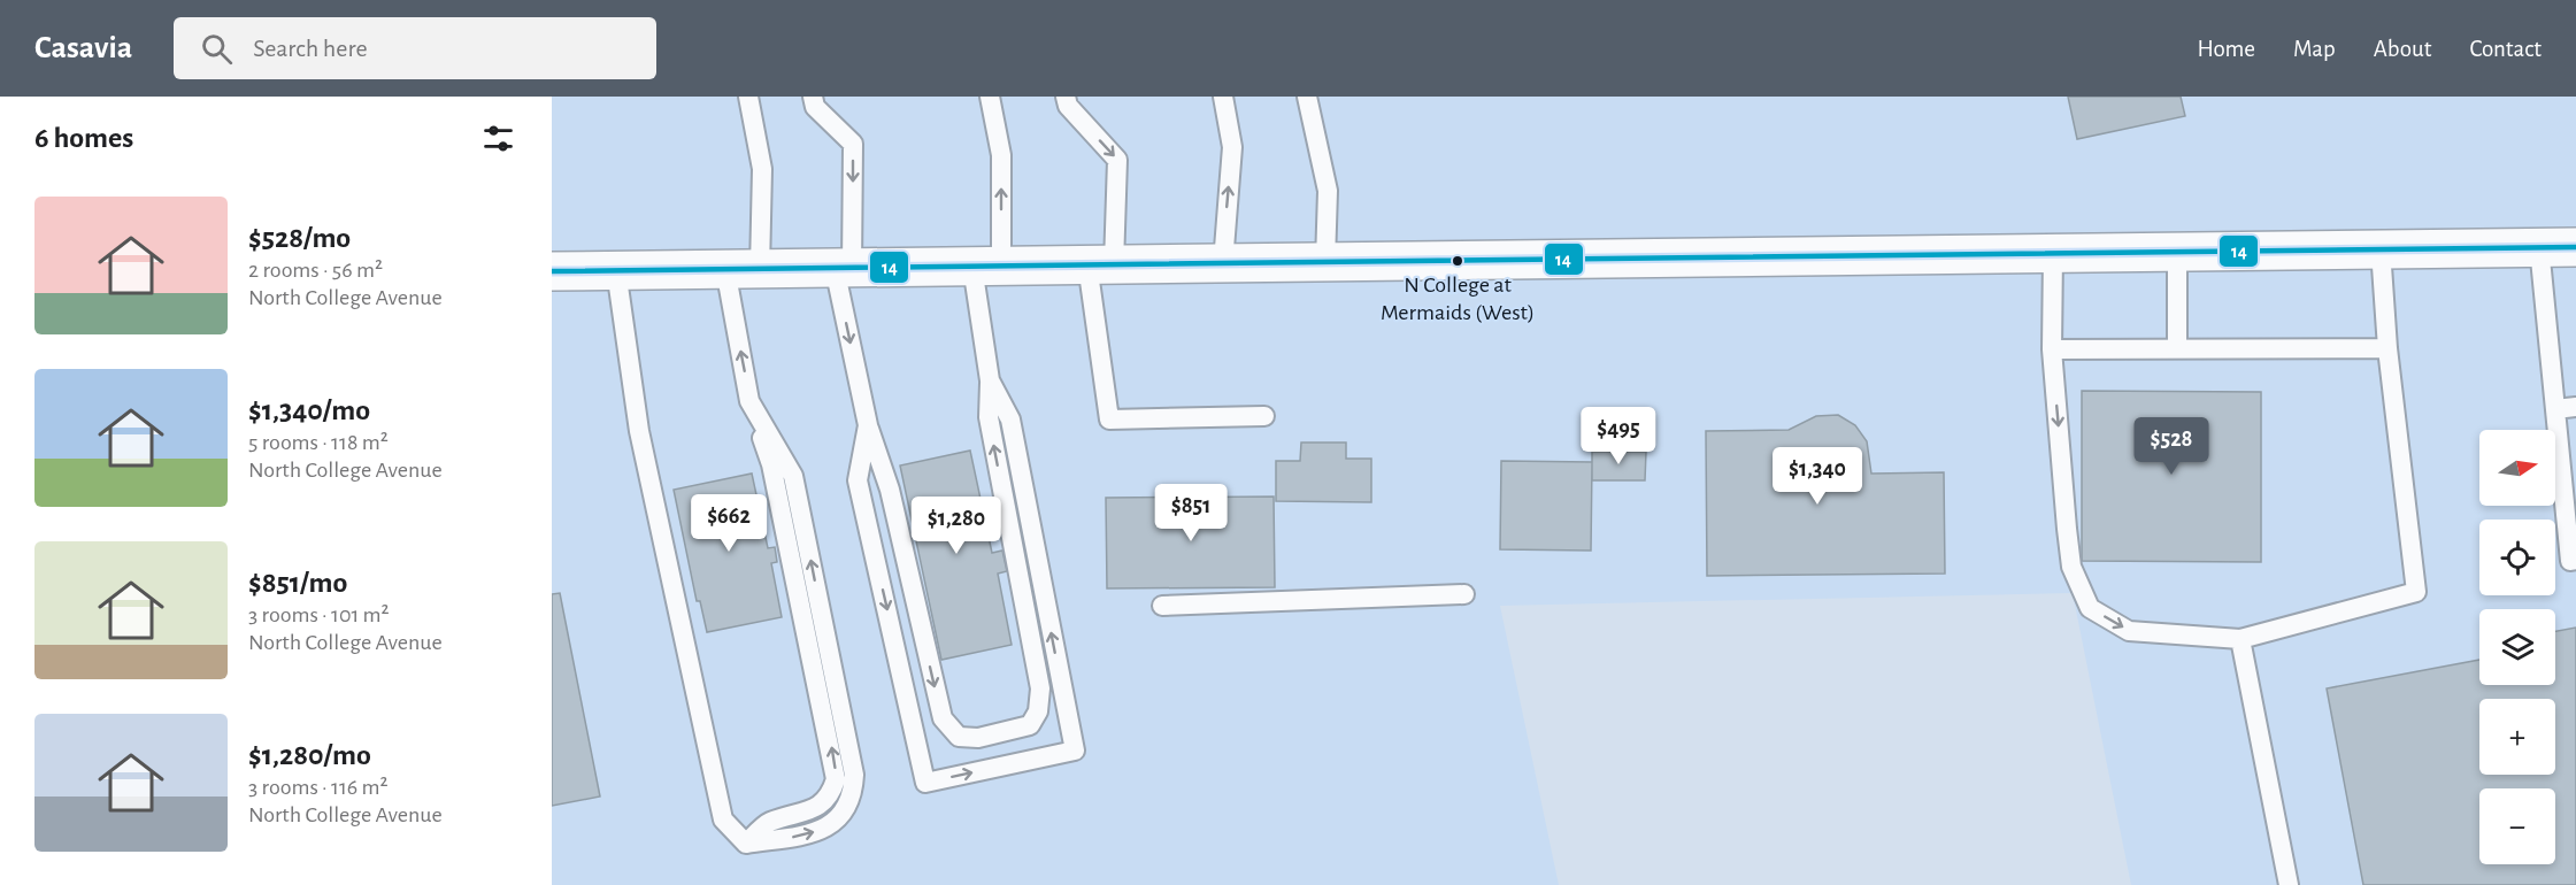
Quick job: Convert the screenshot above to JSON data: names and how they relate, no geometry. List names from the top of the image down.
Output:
{
  "places": ["N College at Mermaids (West)"],
  "lines": ["transit line 14"],
  "north": "right",
  "page": {
    "header": "Casavia",
    "search": "Search here",
    "nav": [
      "Home",
      "Map",
      "About",
      "Contact"
    ],
    "heading": "6 homes",
    "list": [
      {
        "name": "$528/mo",
        "note": "2 rooms · 56 m² · North College Avenue"
      },
      {
        "name": "$1,340/mo",
        "note": "5 rooms · 118 m² · North College Avenue"
      },
      {
        "name": "$851/mo",
        "note": "3 rooms · 101 m² · North College Avenue"
      },
      {
        "name": "$1,280/mo",
        "note": "3 rooms · 116 m² · North College Avenue"
      }
    ],
    "price": [
      "$495",
      "$528",
      "$1,340",
      "$851",
      "$662",
      "$1,280"
    ],
    "map_buttons": ["+", "−"]
  }
}
